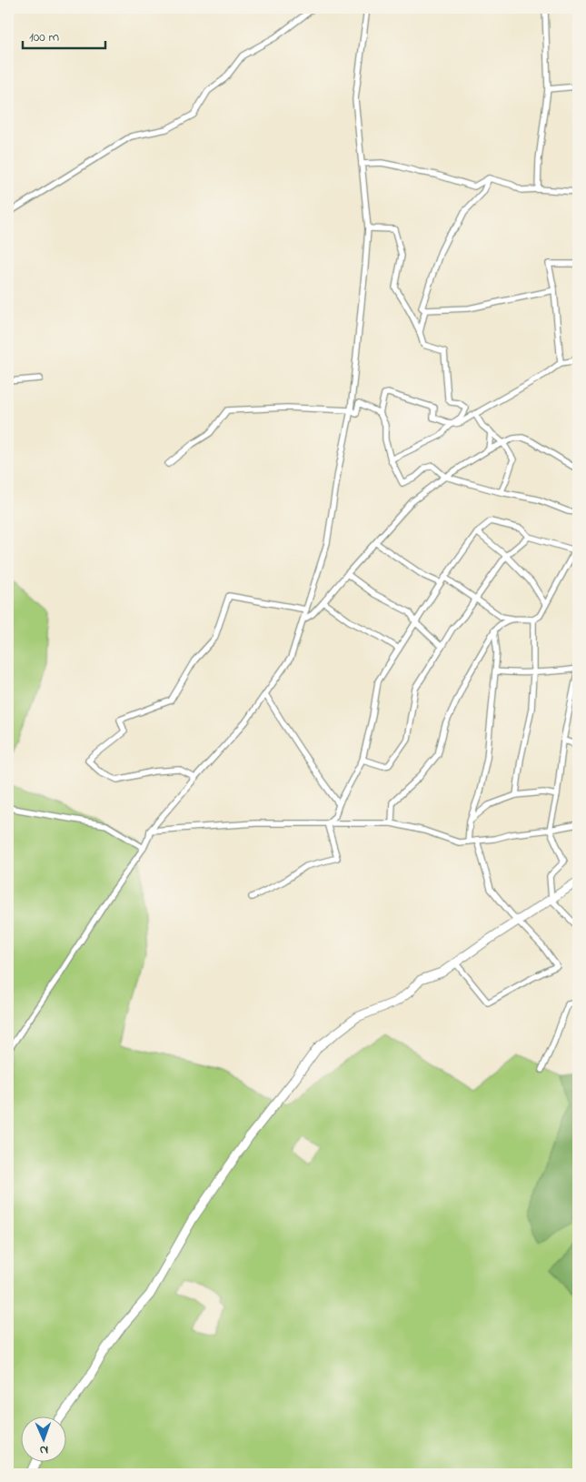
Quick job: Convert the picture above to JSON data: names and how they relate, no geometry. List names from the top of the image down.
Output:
{
  "scale_bar": "100 m",
  "north": "bottom"
}
